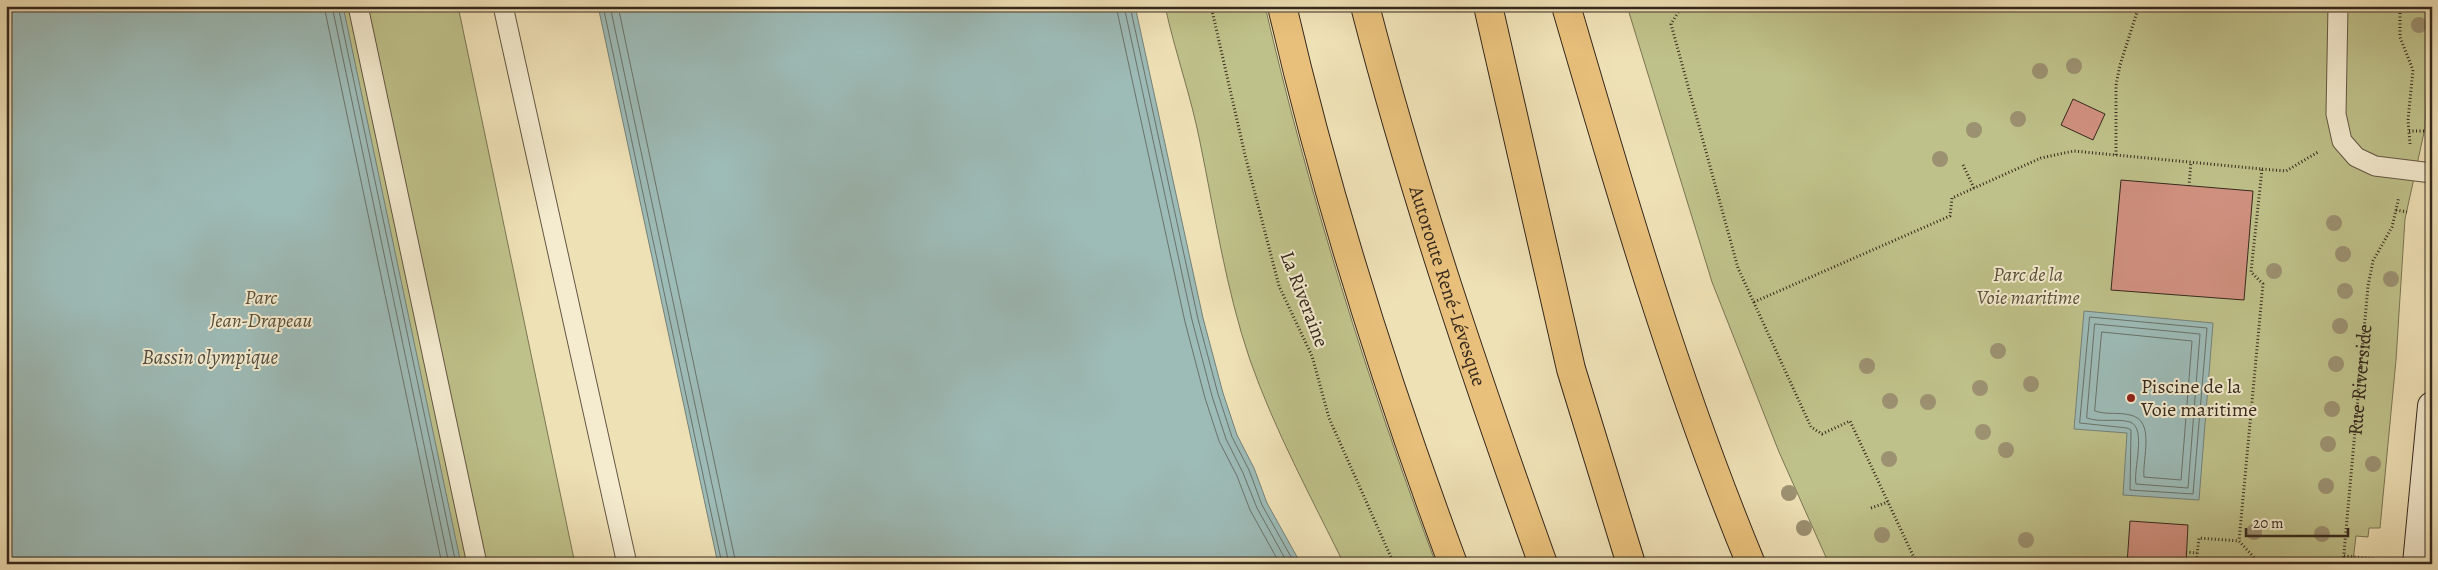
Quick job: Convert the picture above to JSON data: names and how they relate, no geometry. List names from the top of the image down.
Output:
{
  "streets": {
    "highway": ["Autoroute René-Lévesque"],
    "path": ["La Riveraine", "Rue Riverside"]
  },
  "water": ["Bassin olympique"],
  "parks": ["Parc de la Voie maritime", "Parc Jean-Drapeau"],
  "places": ["Piscine de la Voie maritime"],
  "scale_bar": "20 m"
}
